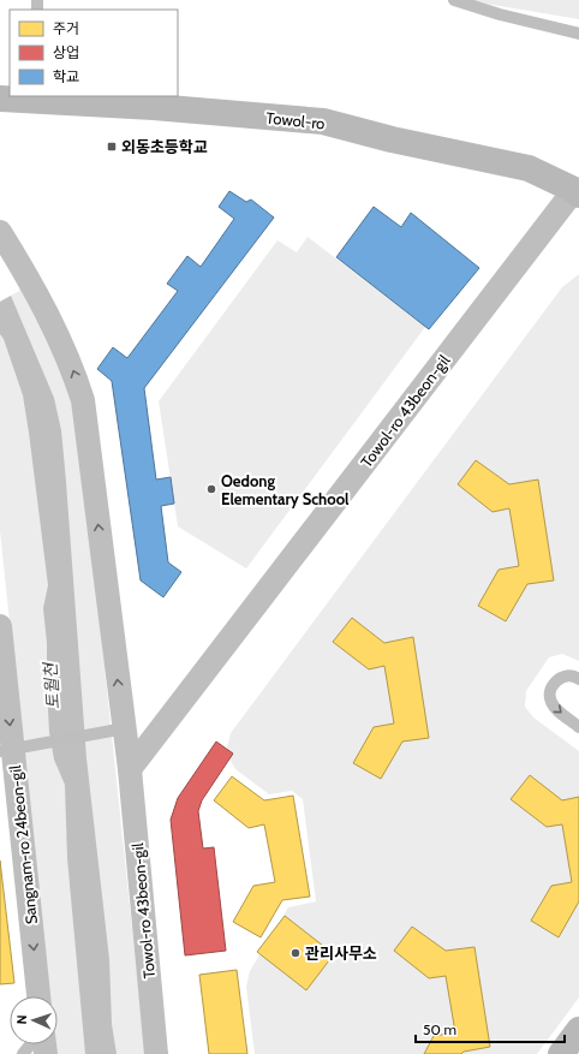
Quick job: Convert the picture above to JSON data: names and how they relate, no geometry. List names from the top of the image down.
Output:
{
  "streets": {
    "street": ["Towol-ro", "Towol-ro 43beon-gil", "Sangnam-ro 24beon-gil"]
  },
  "crossings": [
    ["Towol-ro", "Towol-ro 43beon-gil"]
  ],
  "one_way": ["Sangnam-ro 24beon-gil"],
  "water": ["토월천"],
  "places": {
    "transit": ["외동초등학교"],
    "other": ["Oedong Elementary School", "관리사무소"]
  },
  "legend": ["주거", "상업", "학교"],
  "scale_bar": "50 m",
  "north": "left"
}
